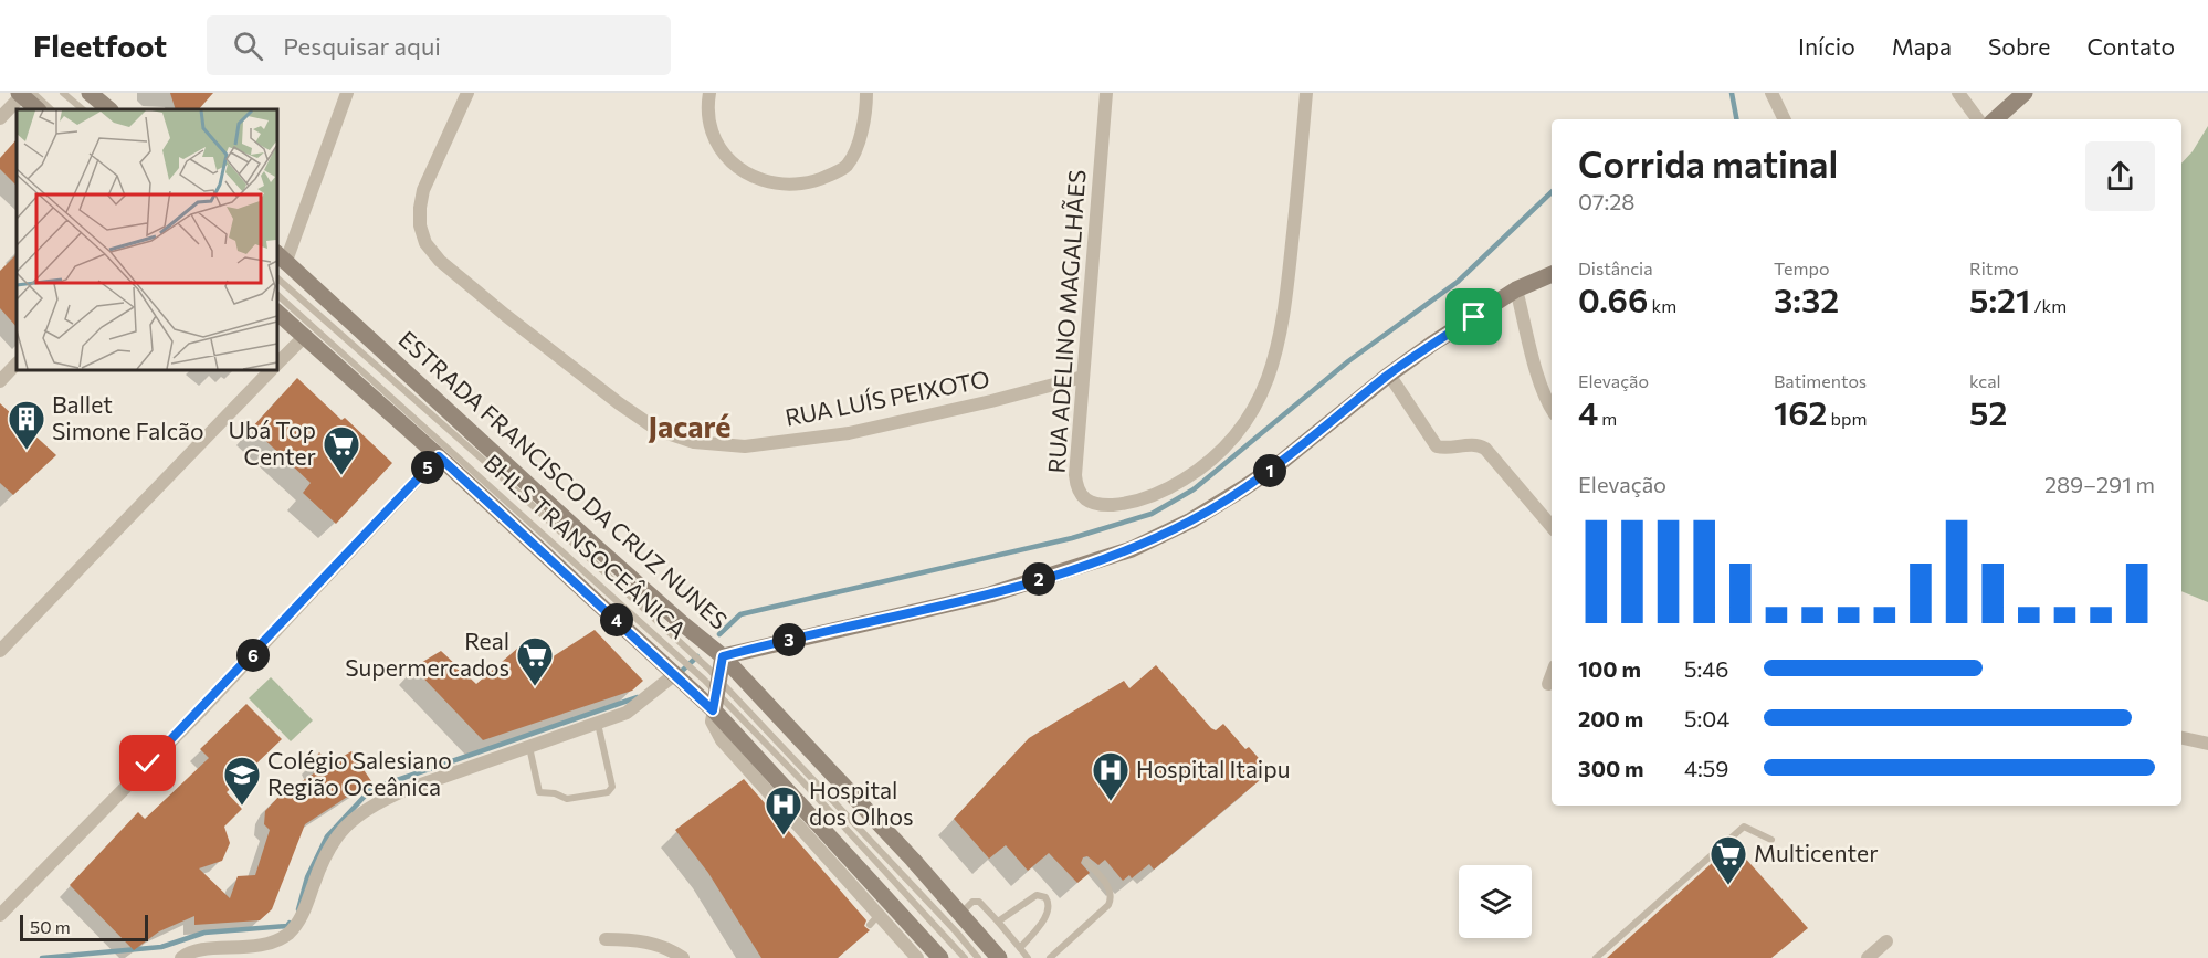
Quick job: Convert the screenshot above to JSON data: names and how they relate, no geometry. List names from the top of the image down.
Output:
{
  "streets": {
    "main road": ["ESTRADA FRANCISCO DA CRUZ NUNES"],
    "street": ["RUA ADELINO MAGALHÃES", "RUA LUÍS PEIXOTO"],
    "lane": ["BHLS TRANSOCEÂNICA"]
  },
  "crossings": [
    ["RUA ADELINO MAGALHÃES", "RUA LUÍS PEIXOTO"]
  ],
  "districts": ["Jacaré"],
  "places": {
    "building": ["Ballet Simone Falcão"],
    "supermarket": ["Ubá Top Center", "Real Supermercados", "Multicenter"],
    "hospital": ["Hospital Itaipu", "Hospital dos Olhos"],
    "school or university": ["Colégio Salesiano Região Oceânica"]
  },
  "scale_bar": "50 m",
  "page": {
    "header": "Fleetfoot",
    "search": "Pesquisar aqui",
    "nav": [
      "Início",
      "Mapa",
      "Sobre",
      "Contato"
    ],
    "heading": ["Corrida matinal", "07:28"],
    "stats": [
      ["Distância", "0.66 km"],
      ["Tempo", "3:32"],
      ["Ritmo", "5:21 /km"],
      ["Elevação", "4 m"],
      ["Batimentos", "162 bpm"],
      ["kcal", "52"]
    ],
    "pins": [
      "5",
      "1",
      "2",
      "4",
      "3",
      "6"
    ],
    "chart": ["Elevação", "289–291 m"],
    "list": [
      {
        "name": "100 m",
        "note": "5:46"
      },
      {
        "name": "200 m",
        "note": "5:04"
      },
      {
        "name": "300 m",
        "note": "4:59"
      }
    ],
    "scale": "50 m"
  }
}
